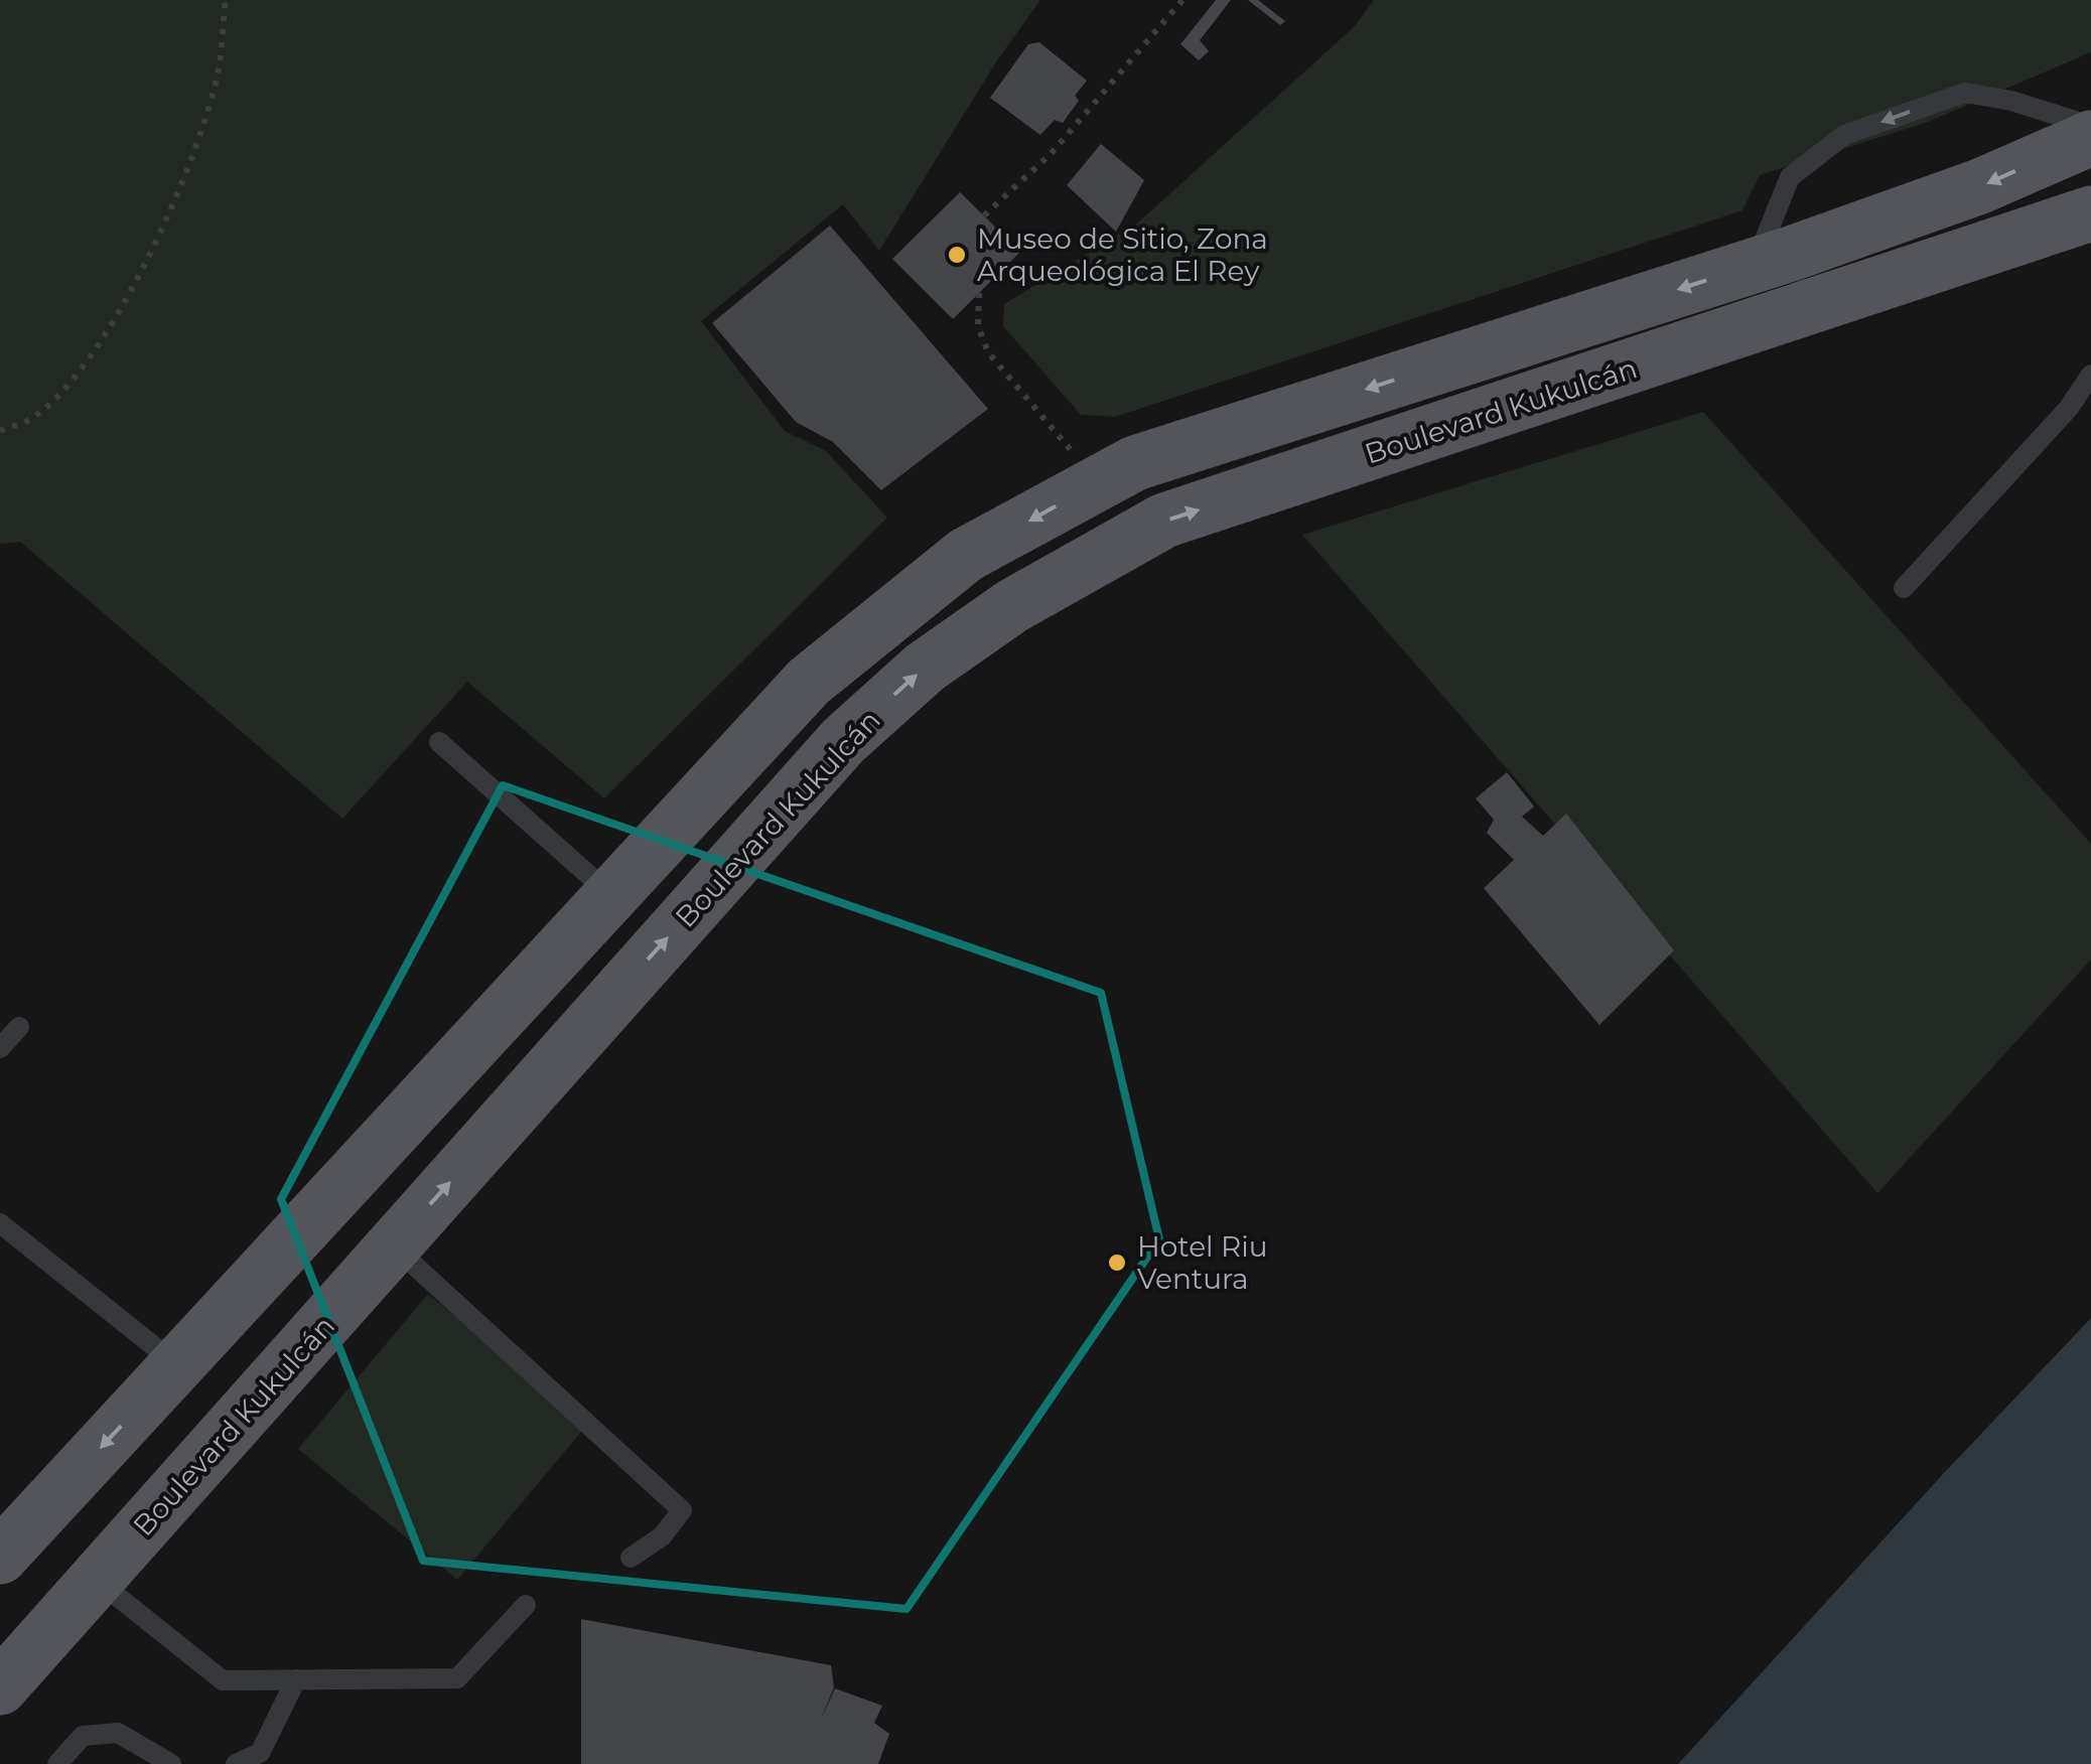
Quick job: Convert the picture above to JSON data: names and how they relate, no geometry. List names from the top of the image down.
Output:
{
  "streets": {
    "main road": ["Boulevard Kukulcán"]
  },
  "places": ["Museo de Sitio, Zona Arqueológica El Rey", "Hotel Riu Ventura"]
}
